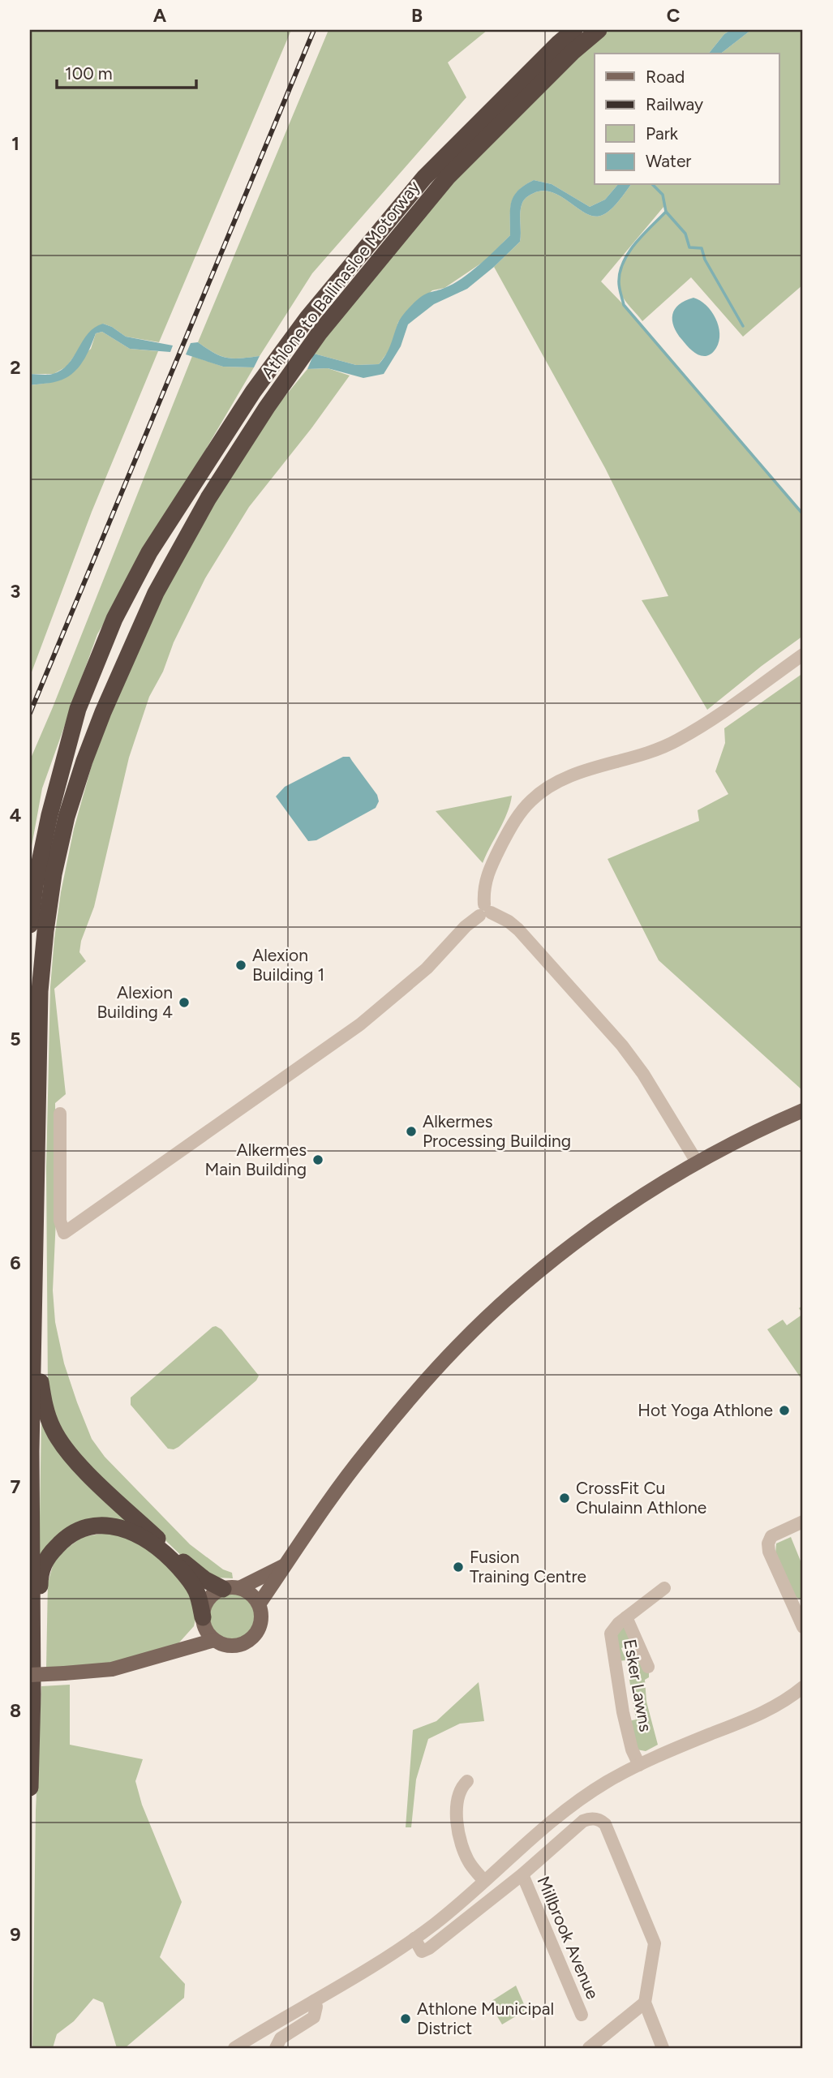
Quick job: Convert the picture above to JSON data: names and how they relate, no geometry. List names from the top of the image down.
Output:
{
  "streets": {
    "highway": ["Athlone to Ballinasloe Motorway"],
    "street": ["Esker Lawns", "Millbrook Avenue"]
  },
  "places": [
    "Alexion Building 1",
    "Alexion Building 4",
    "Alkermes Processing Building",
    "Alkermes Main Building",
    "Hot Yoga Athlone",
    "CrossFit Cu Chulainn Athlone",
    "Fusion Training Centre",
    "Athlone Municipal District"
  ],
  "legend": [
    "Road",
    "Railway",
    "Park",
    "Water"
  ],
  "scale_bar": "100 m",
  "grid": {
    "columns": ["A", "B", "C"],
    "rows": [
      "1",
      "2",
      "3",
      "4",
      "5",
      "6",
      "7",
      "8",
      "9"
    ]
  }
}
